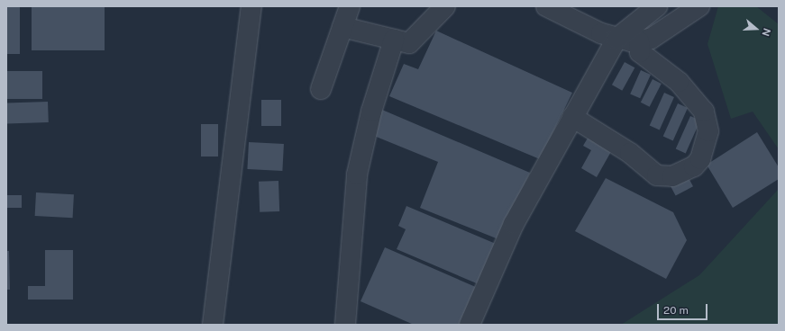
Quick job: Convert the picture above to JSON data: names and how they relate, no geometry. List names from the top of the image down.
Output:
{
  "scale_bar": "20 m",
  "north": "right"
}
